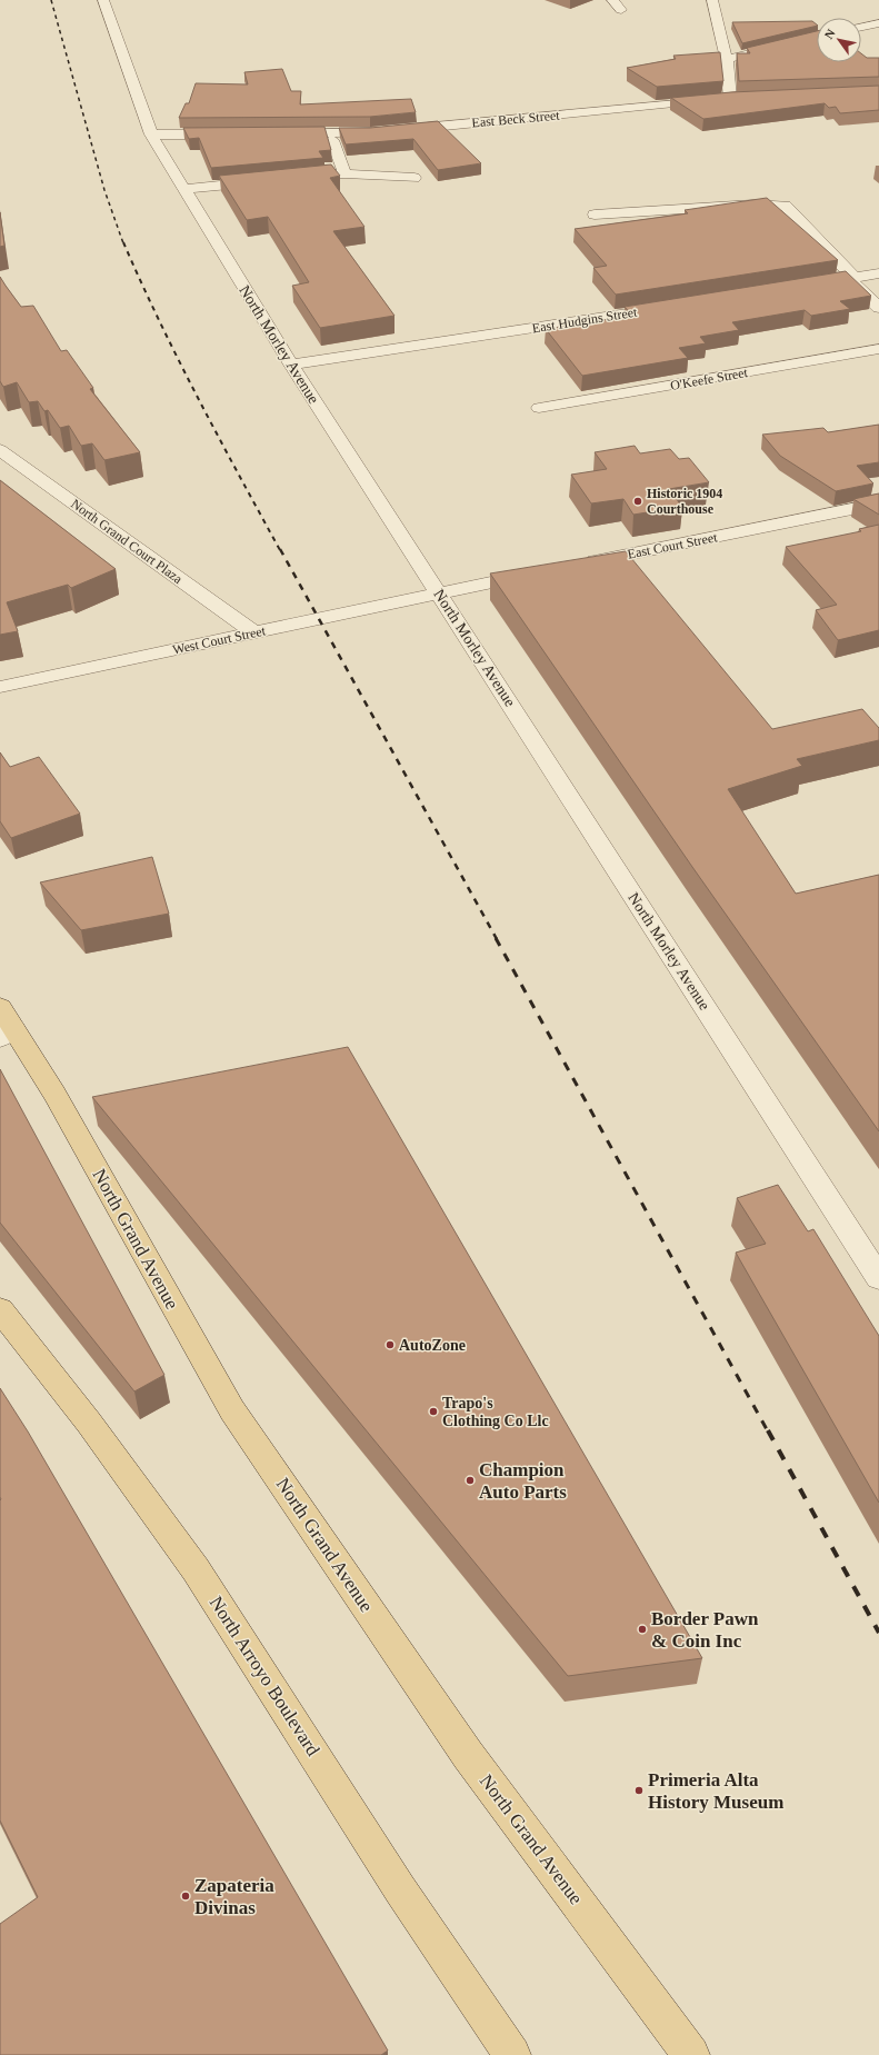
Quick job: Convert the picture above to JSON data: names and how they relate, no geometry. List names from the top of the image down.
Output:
{
  "streets": {
    "main road": ["North Grand Avenue", "North Arroyo Boulevard"],
    "street": [
      "East Beck Street",
      "East Hudgins Street",
      "North Morley Avenue",
      "O'Keefe Street",
      "North Grand Court Plaza",
      "East Court Street",
      "West Court Street"
    ]
  },
  "crossings": [
    ["East Hudgins Street", "North Morley Avenue"],
    ["North Morley Avenue", "West Court Street"],
    ["North Grand Court Plaza", "West Court Street"]
  ],
  "places": [
    "Historic 1904 Courthouse",
    "AutoZone",
    "Trapo's Clothing Co Llc",
    "Champion Auto Parts",
    "Border Pawn & Coin Inc",
    "Primeria Alta History Museum",
    "Zapateria Divinas"
  ],
  "north": "top left"
}
